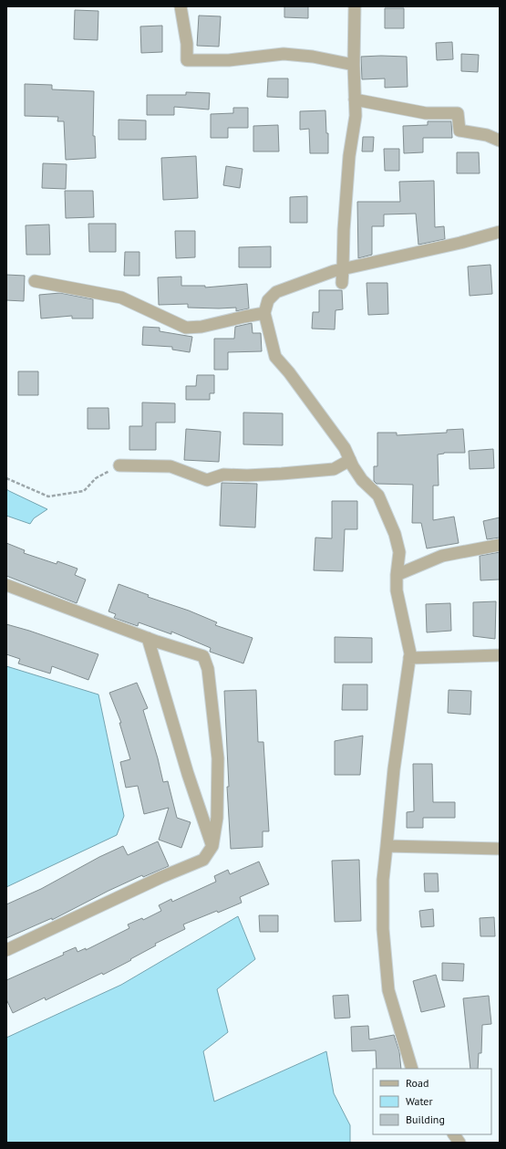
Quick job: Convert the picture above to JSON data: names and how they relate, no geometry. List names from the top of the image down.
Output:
{
  "legend": ["Road", "Water", "Building"]
}
